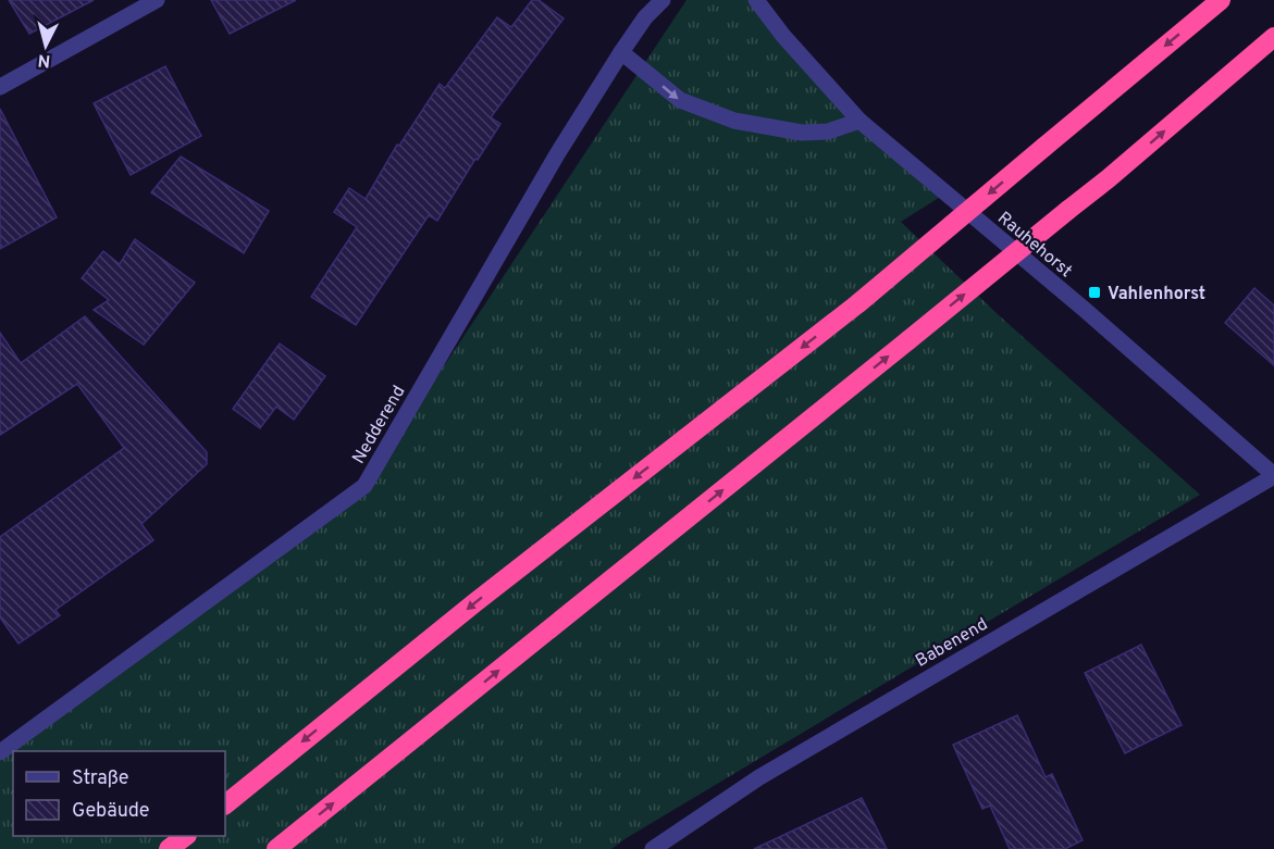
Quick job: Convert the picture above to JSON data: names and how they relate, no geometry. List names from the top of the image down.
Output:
{
  "streets": {
    "street": ["Rauhehorst", "Nedderend", "Babenend"]
  },
  "crossings": [
    ["Rauhehorst", "Babenend"]
  ],
  "places": {
    "transit": ["Vahlenhorst"]
  },
  "legend": ["Straße", "Gebäude"],
  "north": "bottom"
}
